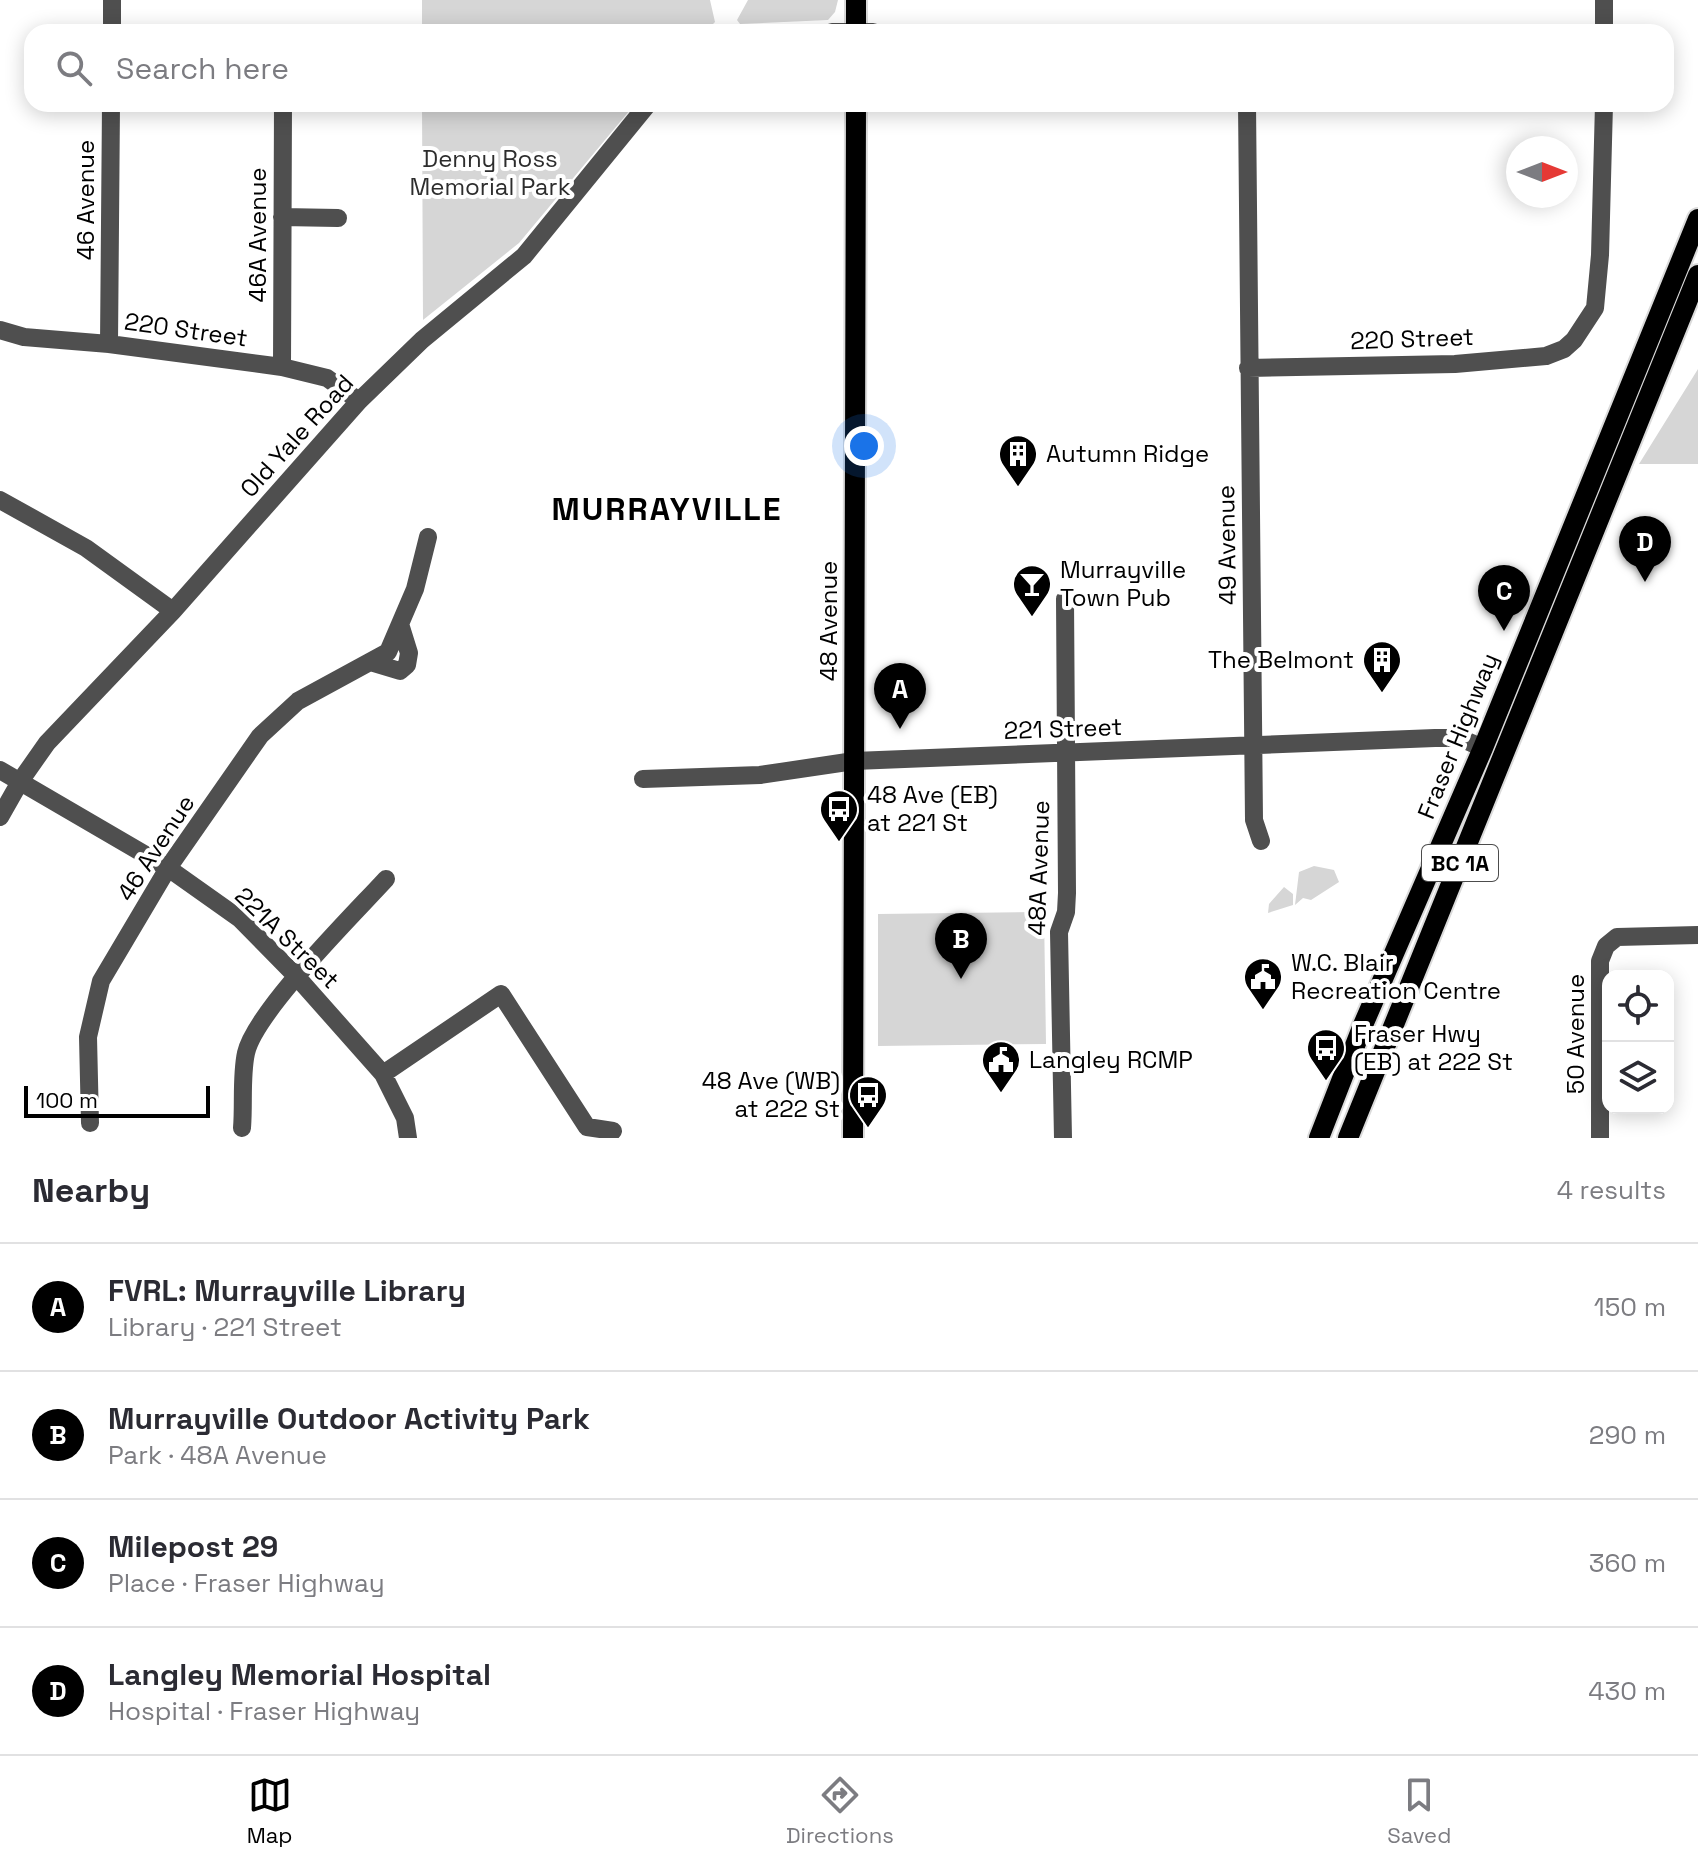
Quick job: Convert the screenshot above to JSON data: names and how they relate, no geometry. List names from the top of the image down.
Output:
{
  "streets": {
    "main road": ["48 Avenue", "Fraser Highway", "BC 1A"],
    "street": [
      "46 Avenue",
      "46A Avenue",
      "220 Street",
      "Old Yale Road",
      "49 Avenue",
      "221 Street",
      "48A Avenue",
      "221A Street",
      "50 Avenue"
    ]
  },
  "crossings": [
    ["46 Avenue", "220 Street"],
    ["46 Avenue", "221A Street"],
    ["46A Avenue", "220 Street"],
    ["220 Street", "Old Yale Road"],
    ["220 Street", "49 Avenue"],
    ["Old Yale Road", "221A Street"],
    ["49 Avenue", "221 Street"],
    ["48 Avenue", "221 Street"],
    ["221 Street", "Fraser Highway"],
    ["221 Street", "48A Avenue"]
  ],
  "districts": ["MURRAYVILLE"],
  "parks": ["Denny Ross Memorial Park"],
  "places": {
    "building": ["Autumn Ridge", "The Belmont"],
    "bar": ["Murrayville Town Pub"],
    "bus stop": ["48 Ave (EB) at 221 St", "Fraser Hwy (EB) at 222 St", "48 Ave (WB) at 222 St"],
    "public building": ["W.C. Blair Recreation Centre", "Langley RCMP"]
  },
  "scale_bar": "100 m",
  "north": "right",
  "page": {
    "search": "Search here",
    "pins": [
      "D",
      "C",
      "A",
      "B"
    ],
    "scale": "100 m",
    "heading": ["Nearby", "4 results"],
    "list": [
      {
        "mark": "A",
        "name": "FVRL: Murrayville Library",
        "note": "Library · 221 Street",
        "value": "150 m"
      },
      {
        "mark": "B",
        "name": "Murrayville Outdoor Activity Park",
        "note": "Park · 48A Avenue",
        "value": "290 m"
      },
      {
        "mark": "C",
        "name": "Milepost 29",
        "note": "Place · Fraser Highway",
        "value": "360 m"
      },
      {
        "mark": "D",
        "name": "Langley Memorial Hospital",
        "note": "Hospital · Fraser Highway",
        "value": "430 m"
      }
    ],
    "nav": ["Map", "Directions", "Saved"]
  }
}
